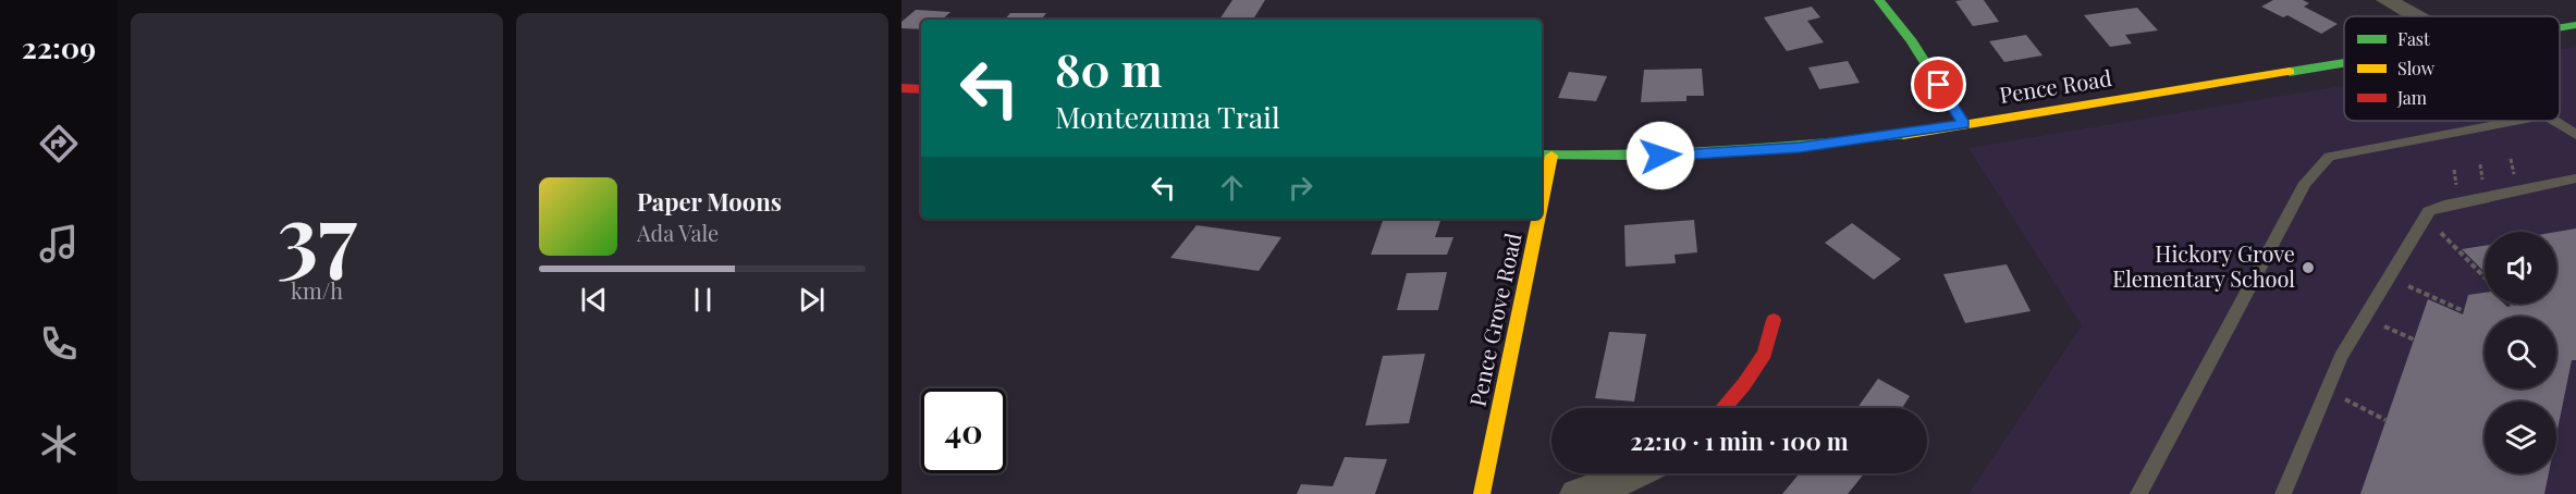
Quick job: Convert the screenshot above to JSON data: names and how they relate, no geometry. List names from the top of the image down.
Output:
{
  "streets": {
    "street": ["Pence Road", "Pence Grove Road"]
  },
  "crossings": [
    ["Pence Road", "Pence Grove Road"]
  ],
  "places": ["Hickory Grove Elementary School"],
  "legend": ["Fast", "Slow", "Jam"],
  "page": {
    "tabs": "22:09",
    "tile": ["37", "km/h"],
    "turn": ["80 m", "Montezuma Trail"],
    "song": ["Paper Moons", "Ada Vale"],
    "limit": "40",
    "trip": "22:10 · 1 min · 100 m"
  }
}
